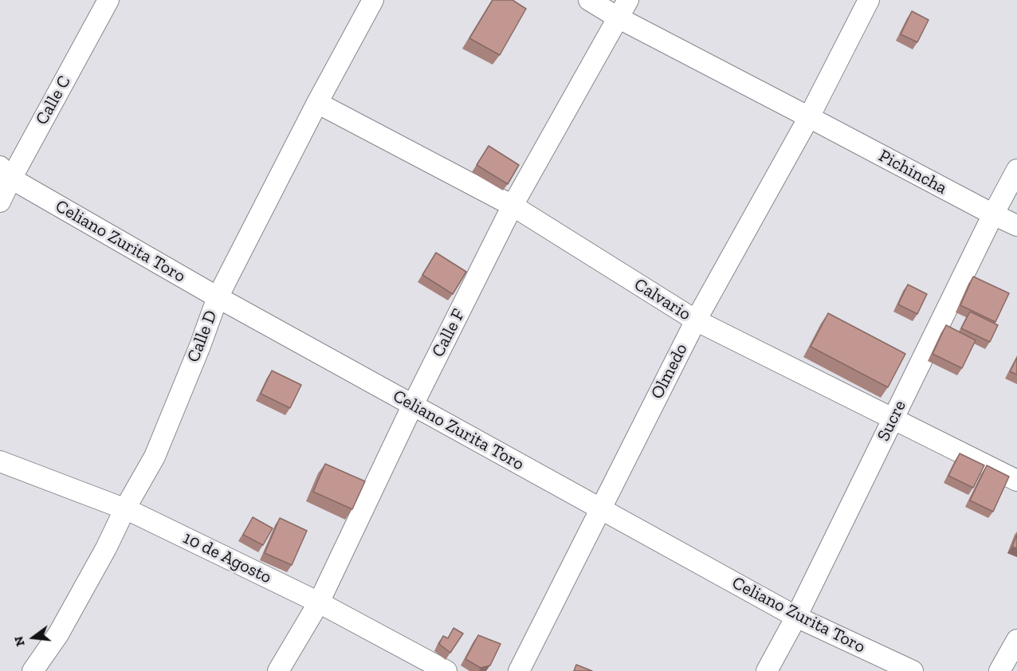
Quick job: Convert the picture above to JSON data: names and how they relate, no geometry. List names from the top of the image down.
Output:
{
  "streets": {
    "street": [
      "Calle C",
      "Pichincha",
      "Celiano Zurita Toro",
      "Calvario",
      "Calle F",
      "Calle D",
      "Olmedo",
      "Sucre",
      "10 de Agosto"
    ]
  },
  "crossings": [
    ["Calle C", "Celiano Zurita Toro"],
    ["Pichincha", "Calle F"],
    ["Pichincha", "Olmedo"],
    ["Pichincha", "Sucre"],
    ["Celiano Zurita Toro", "Calle F"],
    ["Celiano Zurita Toro", "Calle D"],
    ["Celiano Zurita Toro", "Olmedo"],
    ["Celiano Zurita Toro", "Sucre"],
    ["Calvario", "Calle F"],
    ["Calvario", "Calle D"],
    ["Calvario", "Olmedo"],
    ["Calvario", "Sucre"],
    ["Calle F", "10 de Agosto"],
    ["Calle D", "10 de Agosto"]
  ],
  "north": "left"
}
